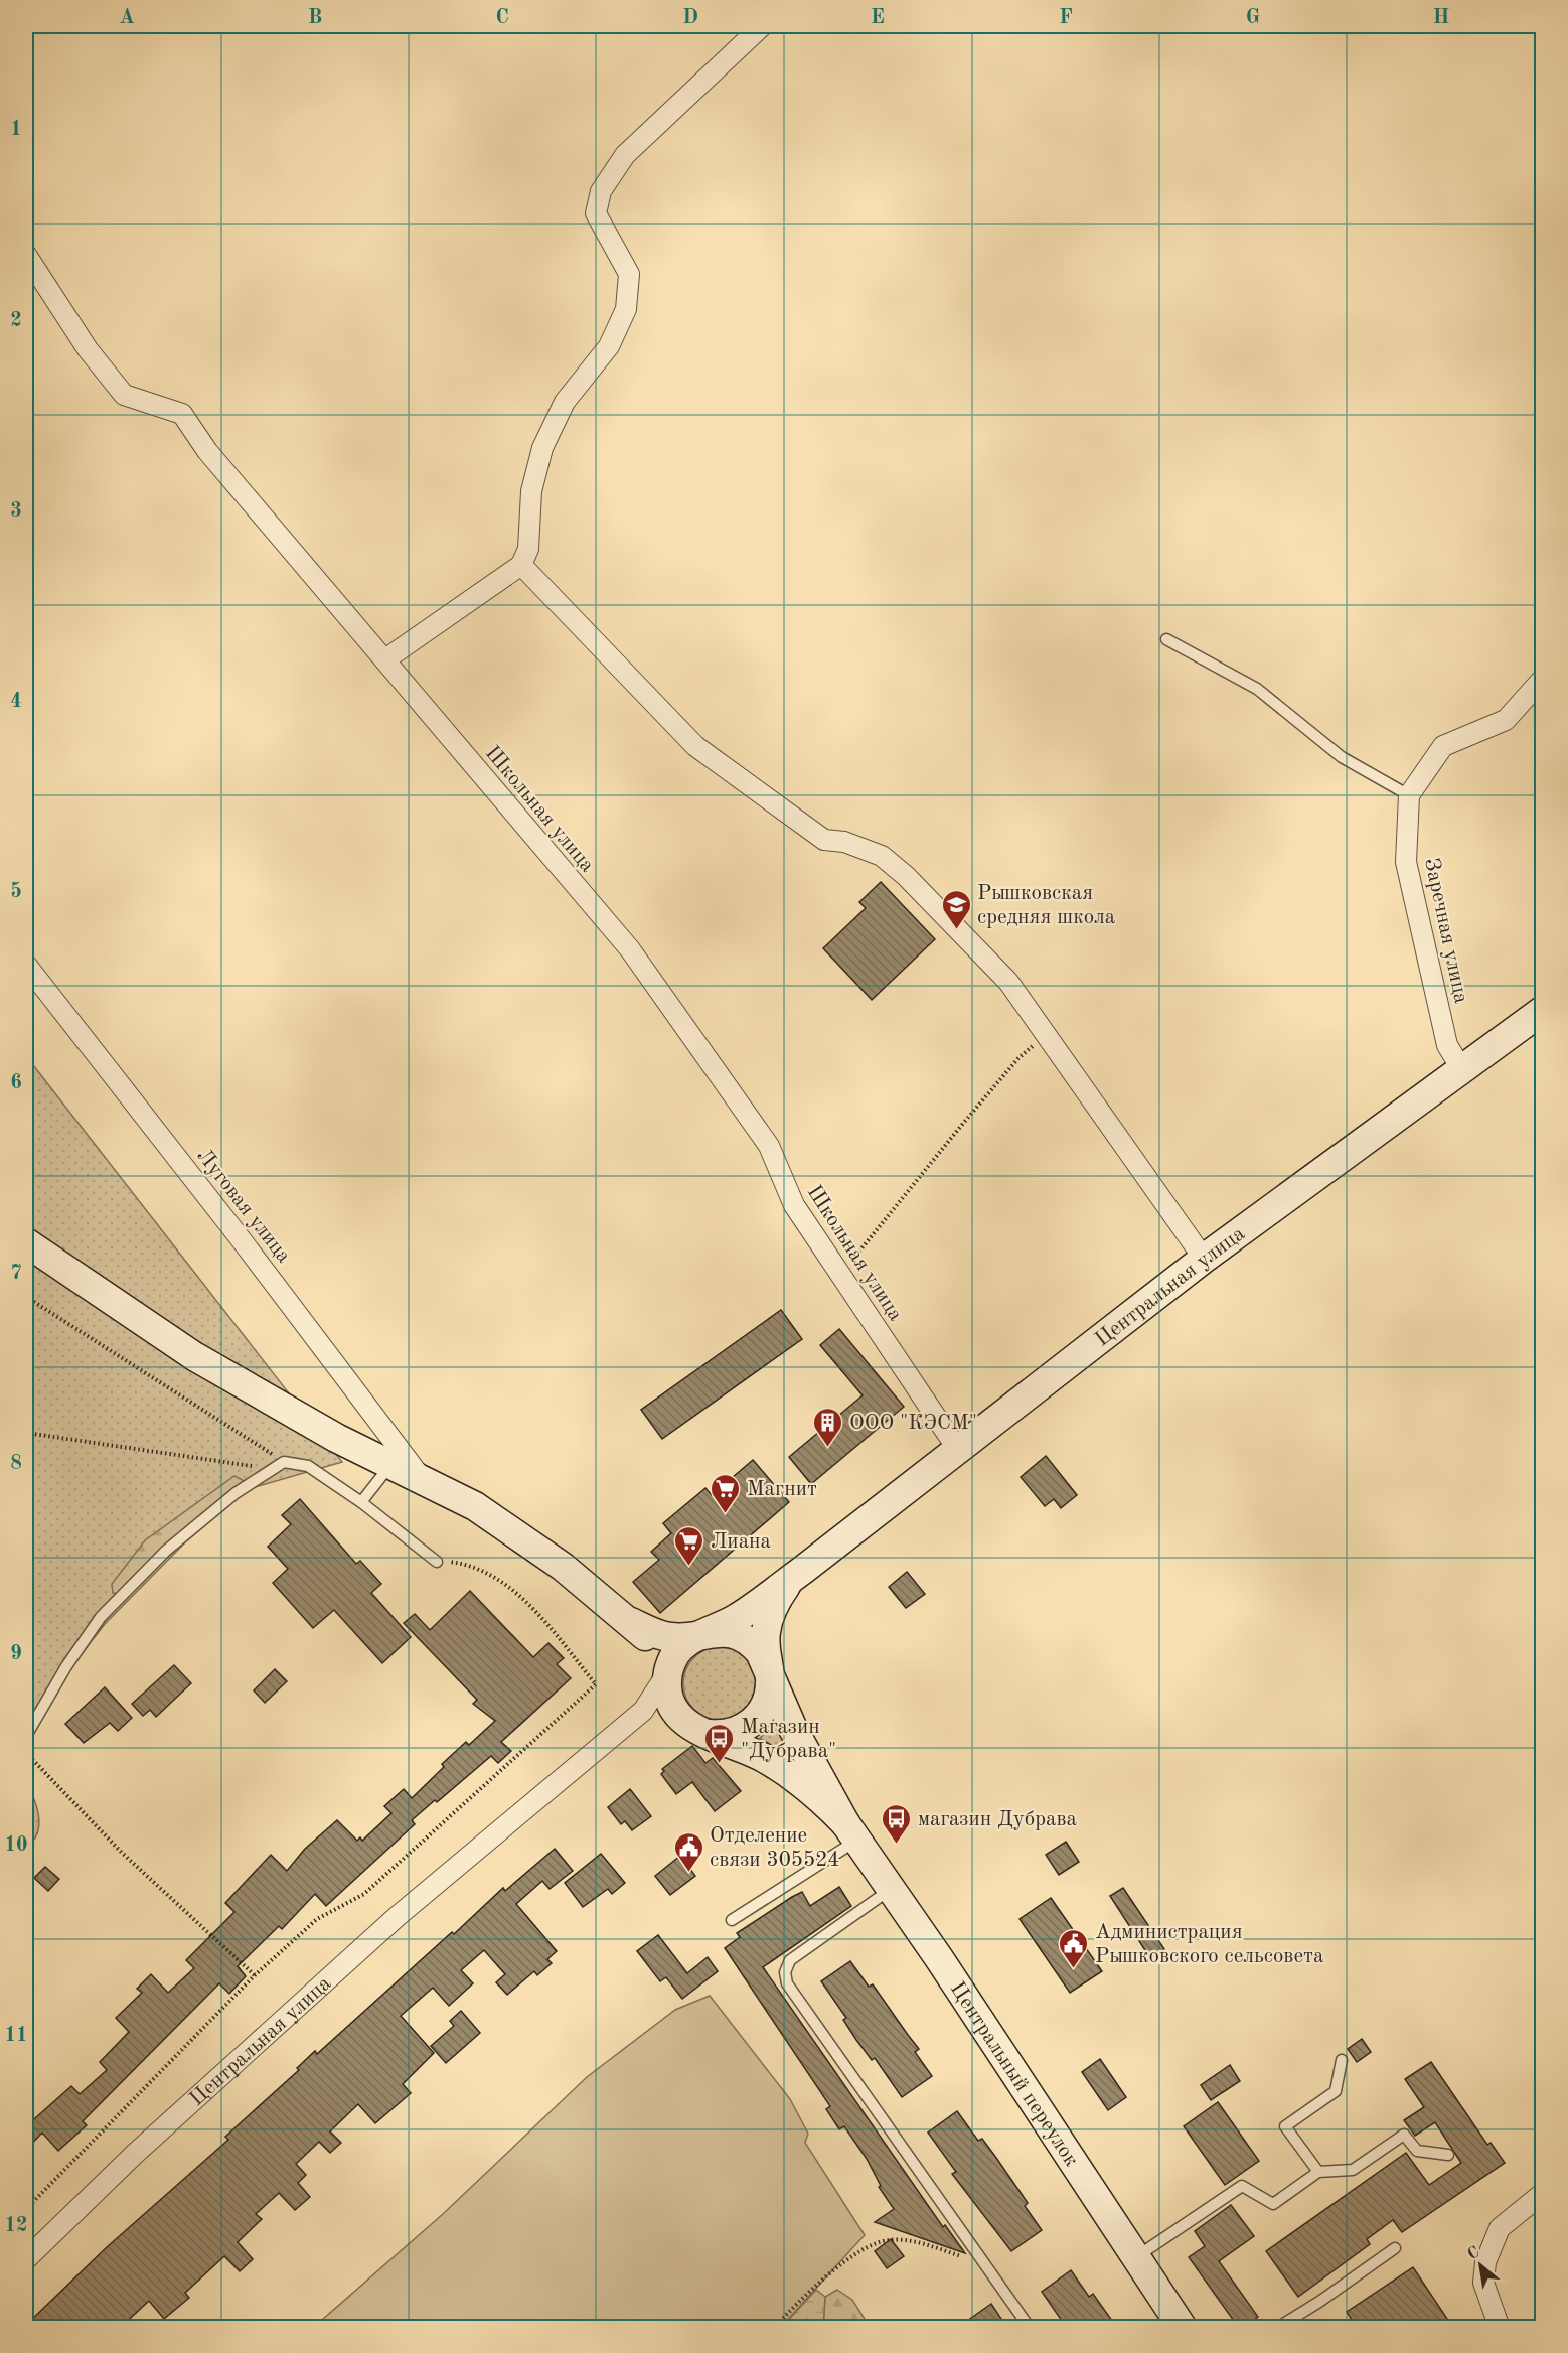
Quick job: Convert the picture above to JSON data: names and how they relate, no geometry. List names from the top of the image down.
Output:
{
  "streets": {
    "main road": ["Центральная улица", "Центральный переулок"],
    "street": ["Школьная улица", "Заречная улица", "Луговая улица"]
  },
  "crossings": [
    ["Школьная улица", "Центральная улица"],
    ["Заречная улица", "Центральная улица"]
  ],
  "places": {
    "school or university": ["Рышковская средняя школа"],
    "building": ["ООО \"КЭСМ\""],
    "supermarket": ["Магнит", "Лиана"],
    "bus stop": ["Магазин \"Дубрава\"", "магазин Дубрава"],
    "public building": ["Отделение связи 305524", "Администрация Рышковского сельсовета"]
  },
  "north": "top left",
  "grid": {
    "columns": [
      "A",
      "B",
      "C",
      "D",
      "E",
      "F",
      "G",
      "H"
    ],
    "rows": [
      "1",
      "2",
      "3",
      "4",
      "5",
      "6",
      "7",
      "8",
      "9",
      "10",
      "11",
      "12"
    ]
  }
}
